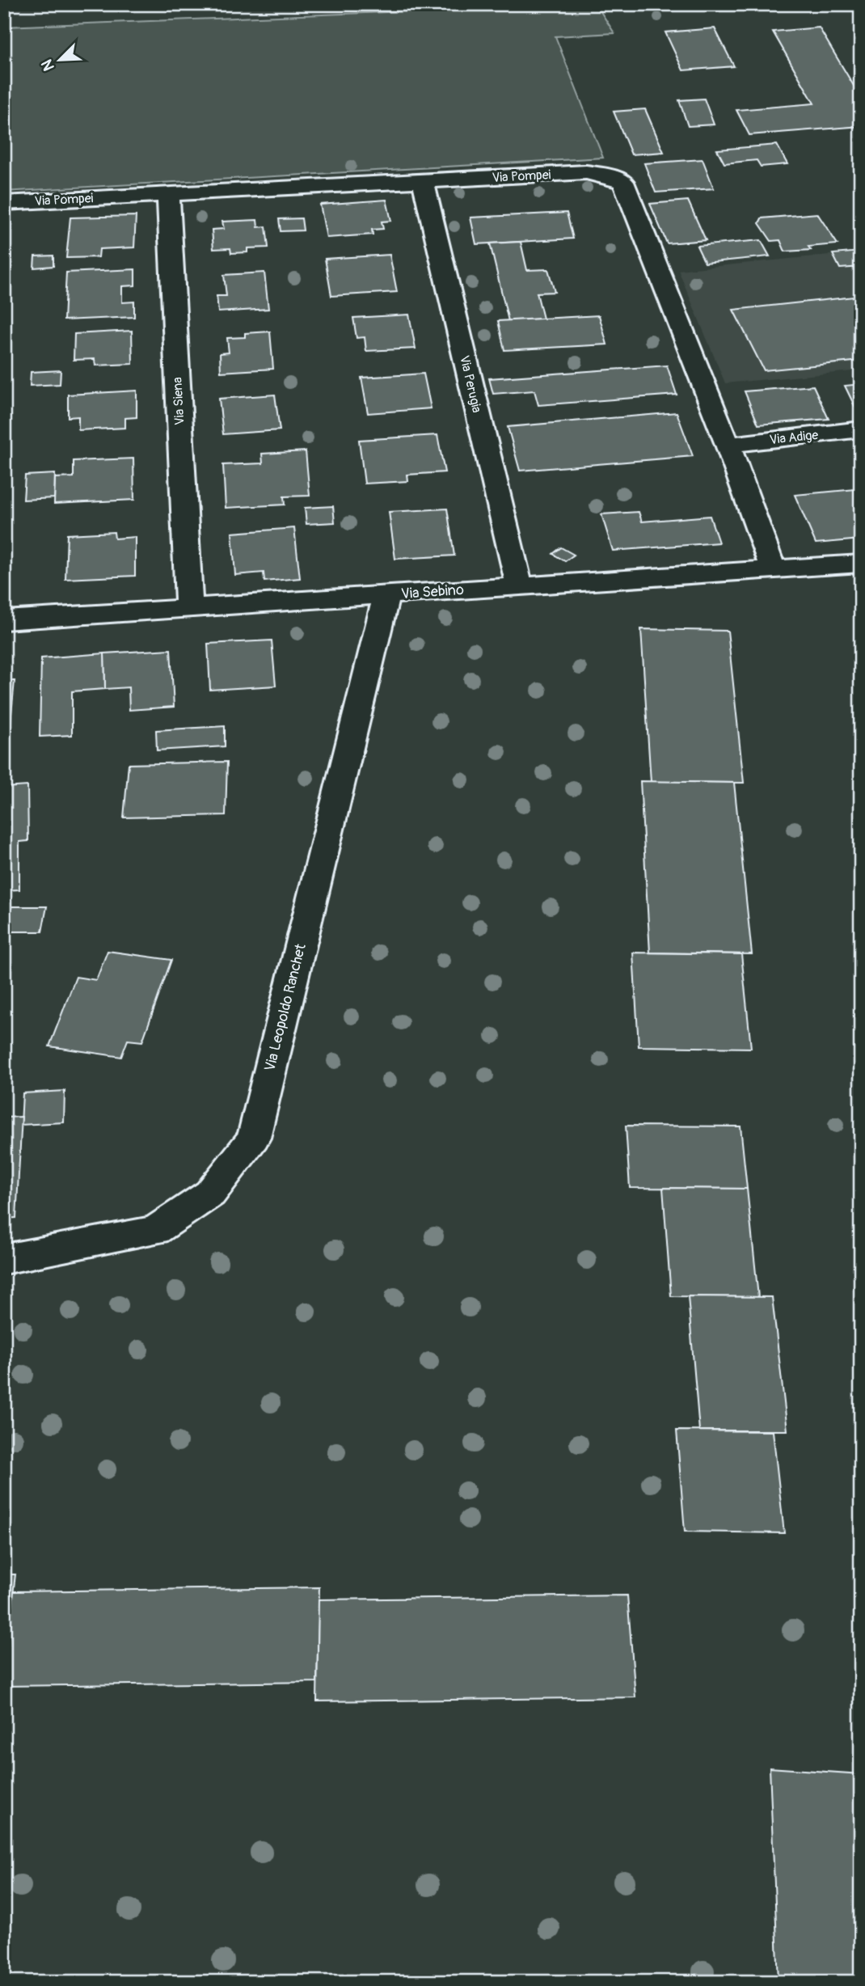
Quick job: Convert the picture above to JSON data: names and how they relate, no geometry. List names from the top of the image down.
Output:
{
  "streets": {
    "street": [
      "Via Pompei",
      "Via Perugia",
      "Via Siena",
      "Via Adige",
      "Via Sebino",
      "Via Leopoldo Ranchet"
    ]
  },
  "crossings": [
    ["Via Pompei", "Via Perugia"],
    ["Via Pompei", "Via Siena"],
    ["Via Pompei", "Via Adige"],
    ["Via Pompei", "Via Sebino"],
    ["Via Perugia", "Via Sebino"],
    ["Via Siena", "Via Sebino"],
    ["Via Sebino", "Via Leopoldo Ranchet"]
  ],
  "north": "bottom left"
}
